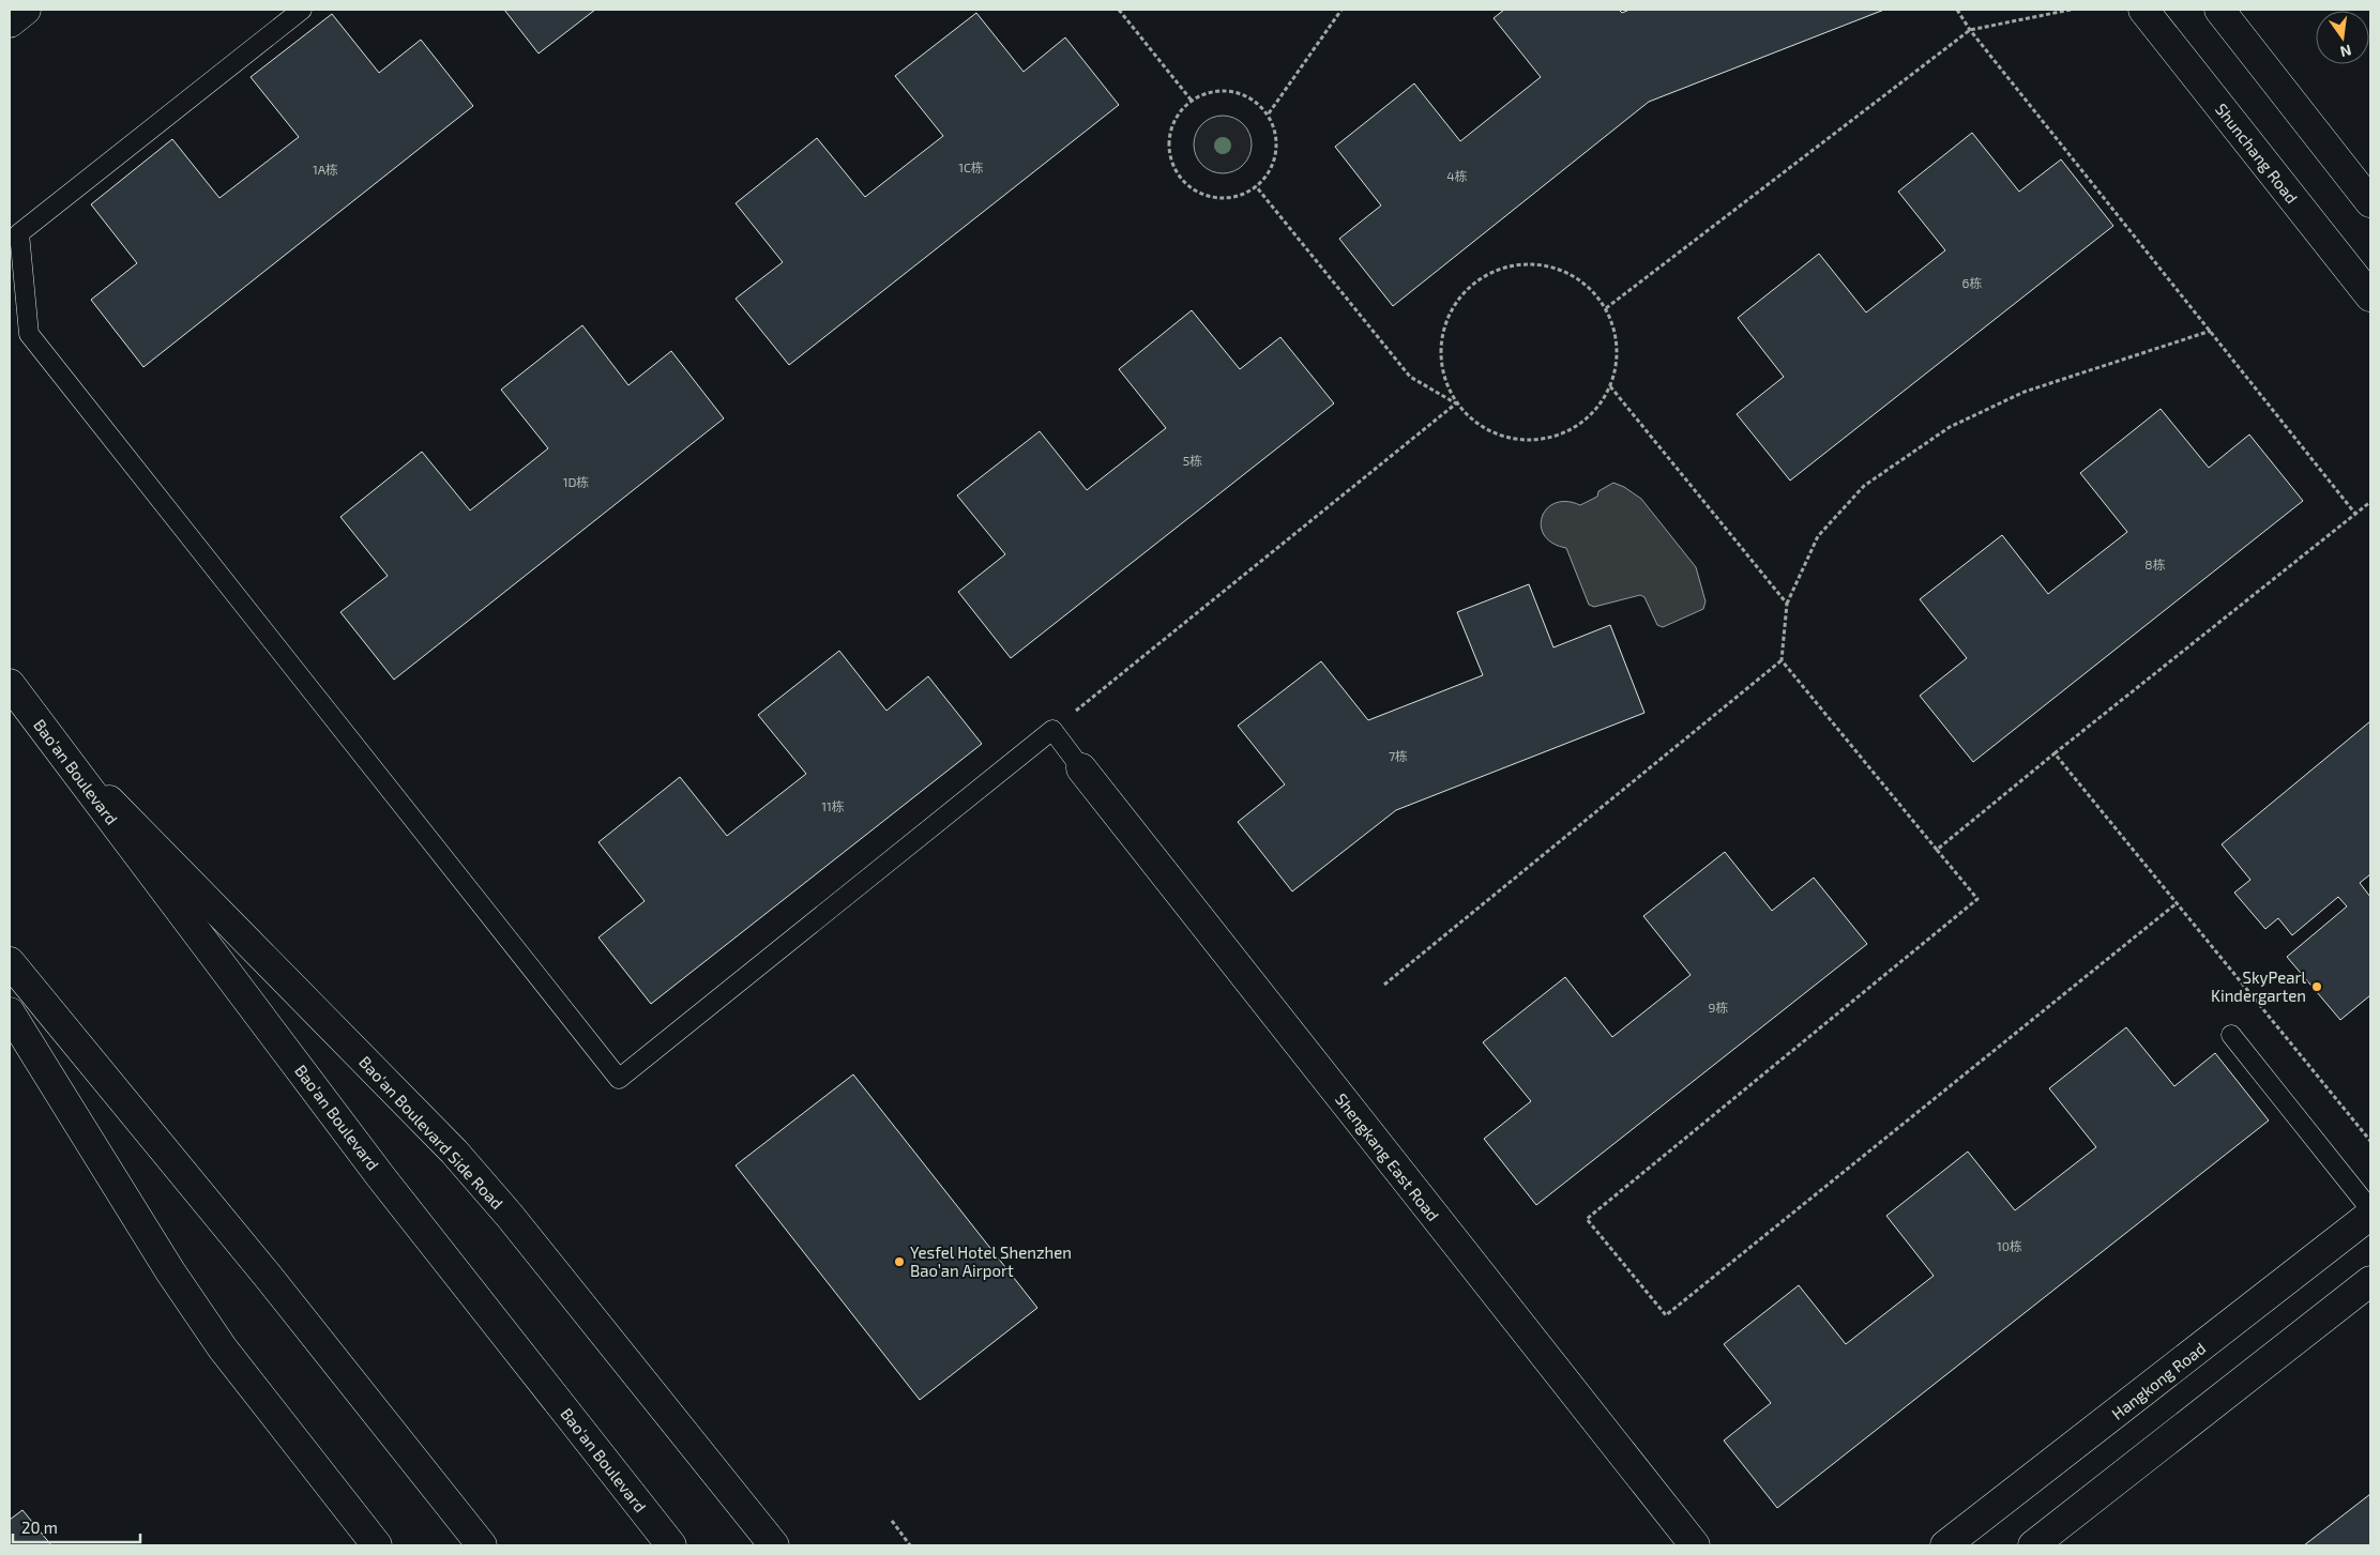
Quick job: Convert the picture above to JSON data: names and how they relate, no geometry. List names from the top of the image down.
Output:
{
  "streets": {
    "main road": [
      "Shunchang Road",
      "Bao'an Boulevard",
      "Bao'an Boulevard Side Road",
      "Shengkang East Road",
      "Hangkong Road"
    ]
  },
  "crossings": [
    ["Bao'an Boulevard", "Bao'an Boulevard Side Road"]
  ],
  "places": ["SkyPearl Kindergarten", "Yesfel Hotel Shenzhen Bao’an Airport"],
  "house_numbers": [
    "1C栋",
    "1A栋",
    "4栋",
    "6栋",
    "5栋",
    "1D栋",
    "8栋",
    "7栋",
    "11栋",
    "9栋",
    "10栋"
  ],
  "scale_bar": "20 m",
  "north": "bottom"
}
